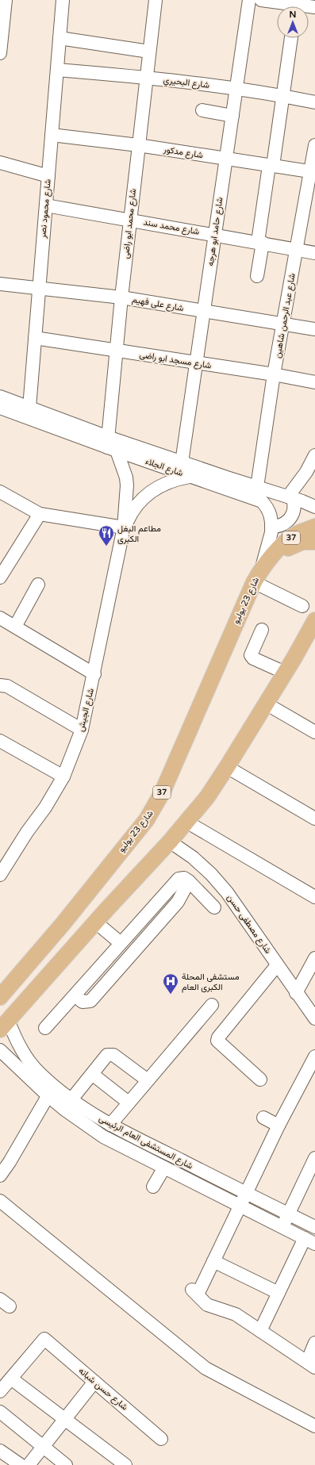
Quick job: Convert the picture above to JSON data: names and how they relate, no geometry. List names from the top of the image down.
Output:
{
  "streets": {
    "main road": ["37", "شارع 23 يوليو"],
    "street": [
      "شارع البحيري",
      "شارع مدكور",
      "شارع محمود نصر",
      "شارع محمد ابو راضى",
      "شارع محمد سند",
      "شارع حامد ابو هرجه",
      "شارع على فهيم",
      "شارع عبد الرحمن شاهين",
      "شارع مسجد ابو راضى",
      "شارع الجلاء",
      "شارع الجيش",
      "شارع مصطفى حسن",
      "شارع المستشفى العام الرئيسى",
      "شارع حسن شبانه"
    ]
  },
  "crossings": [
    ["شارع البحيري", "شارع محمود نصر"],
    ["شارع البحيري", "شارع محمد ابو راضى"],
    ["شارع البحيري", "شارع حامد ابو هرجه"],
    ["شارع مدكور", "شارع محمود نصر"],
    ["شارع مدكور", "شارع محمد ابو راضى"],
    ["شارع مدكور", "شارع حامد ابو هرجه"],
    ["شارع مدكور", "شارع عبد الرحمن شاهين"],
    ["شارع محمود نصر", "شارع محمد سند"],
    ["شارع محمود نصر", "شارع على فهيم"],
    ["شارع محمود نصر", "شارع مسجد ابو راضى"],
    ["شارع محمود نصر", "شارع الجلاء"],
    ["شارع محمد ابو راضى", "شارع محمد سند"],
    ["شارع محمد ابو راضى", "شارع على فهيم"],
    ["شارع محمد ابو راضى", "شارع مسجد ابو راضى"],
    ["شارع محمد ابو راضى", "شارع الجلاء"],
    ["شارع محمد ابو راضى", "شارع الجيش"],
    ["شارع محمد سند", "شارع حامد ابو هرجه"],
    ["شارع محمد سند", "شارع عبد الرحمن شاهين"],
    ["شارع حامد ابو هرجه", "شارع على فهيم"],
    ["شارع حامد ابو هرجه", "شارع مسجد ابو راضى"],
    ["شارع حامد ابو هرجه", "شارع الجلاء"],
    ["شارع على فهيم", "شارع عبد الرحمن شاهين"],
    ["شارع عبد الرحمن شاهين", "شارع مسجد ابو راضى"],
    ["شارع عبد الرحمن شاهين", "شارع الجلاء"],
    ["شارع الجلاء", "شارع 23 يوليو"],
    ["شارع الجلاء", "شارع الجيش"],
    ["37", "شارع 23 يوليو"]
  ],
  "places": {
    "restaurant": ["مطاعم البغل الكبرى"],
    "hospital": ["مستشفى المحلة الكبرى العام"]
  },
  "north": "top"
}
